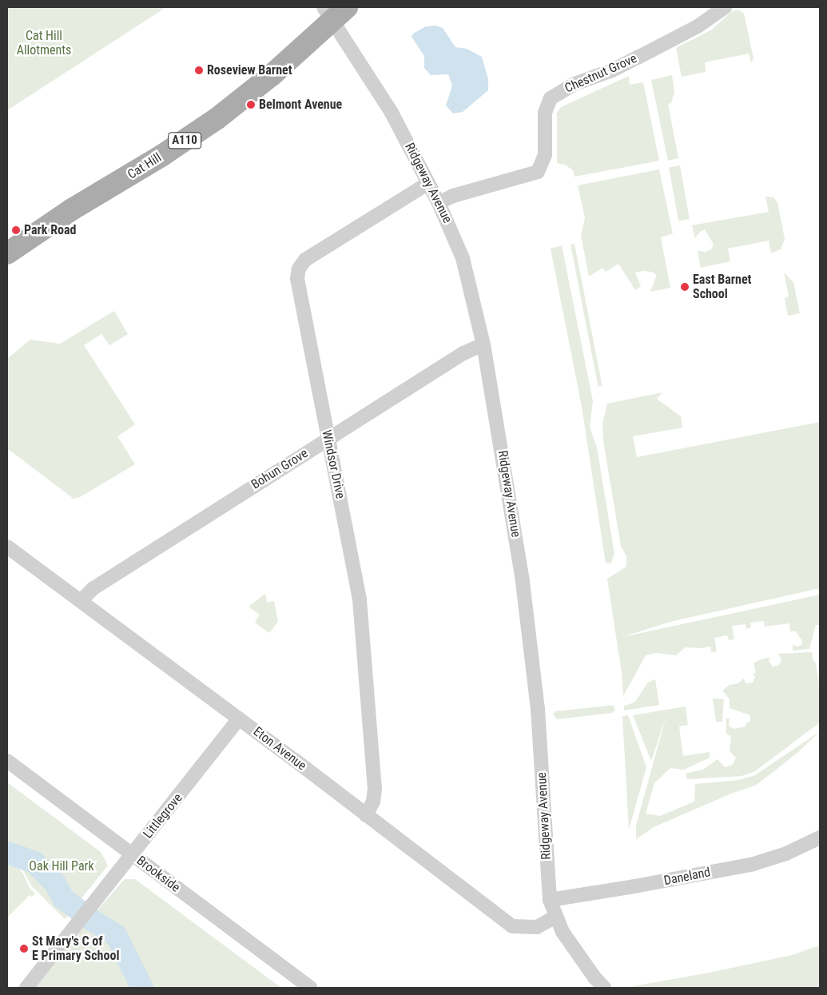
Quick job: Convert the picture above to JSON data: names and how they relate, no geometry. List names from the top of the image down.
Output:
{
  "streets": {
    "main road": ["A110", "Cat Hill"],
    "street": [
      "Chestnut Grove",
      "Ridgeway Avenue",
      "Windsor Drive",
      "Bohun Grove",
      "Eton Avenue",
      "Littlegrove",
      "Brookside",
      "Daneland"
    ]
  },
  "crossings": [
    ["Chestnut Grove", "Ridgeway Avenue"],
    ["Cat Hill", "Ridgeway Avenue"],
    ["Ridgeway Avenue", "Windsor Drive"],
    ["Ridgeway Avenue", "Bohun Grove"],
    ["Ridgeway Avenue", "Eton Avenue"],
    ["Ridgeway Avenue", "Daneland"],
    ["Windsor Drive", "Bohun Grove"],
    ["Windsor Drive", "Eton Avenue"],
    ["Bohun Grove", "Eton Avenue"],
    ["Eton Avenue", "Littlegrove"],
    ["Littlegrove", "Brookside"]
  ],
  "parks": ["Cat Hill Allotments", "Oak Hill Park"],
  "places": [
    "Roseview Barnet",
    "Belmont Avenue",
    "Park Road",
    "East Barnet School",
    "St Mary's C of E Primary School"
  ]
}
